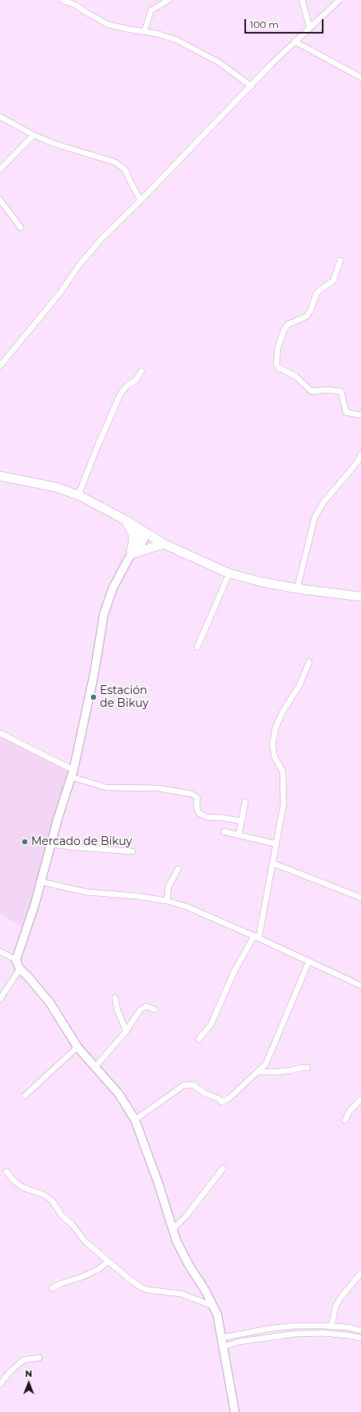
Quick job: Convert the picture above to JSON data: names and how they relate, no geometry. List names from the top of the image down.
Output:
{
  "places": ["Estación de Bikuy", "Mercado de Bikuy"],
  "scale_bar": "100 m",
  "north": "top"
}
